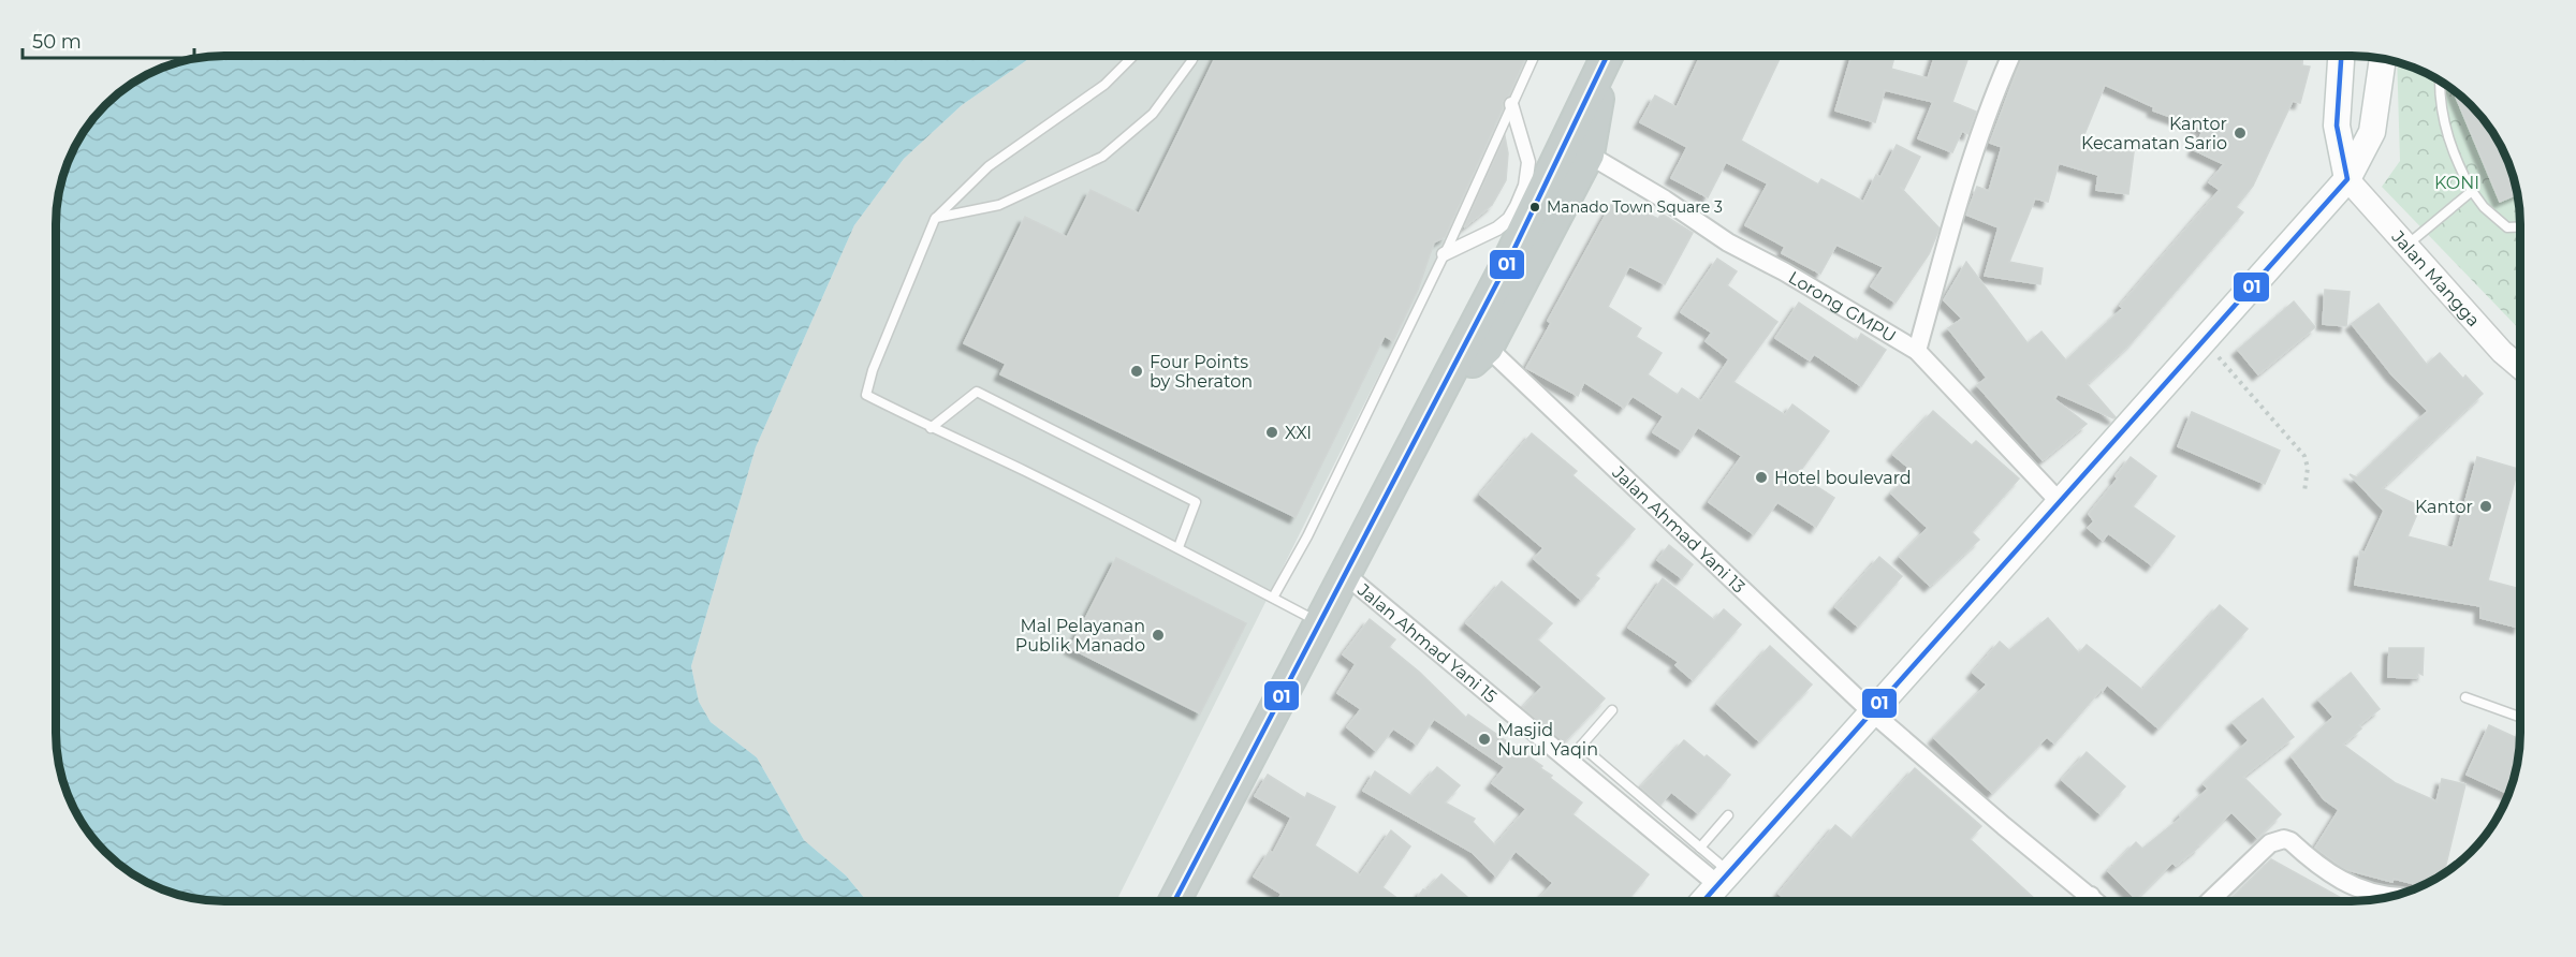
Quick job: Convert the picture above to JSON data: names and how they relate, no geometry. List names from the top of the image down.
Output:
{
  "streets": {
    "street": [
      "Jalan Mangga",
      "Lorong GMPU",
      "Jalan Ahmad Yani 13",
      "Jalan Ahmad Yani 15"
    ]
  },
  "parks": ["KONI"],
  "places": [
    "Kantor Kecamatan Sario",
    "Manado Town Square 3",
    "Four Points by Sheraton",
    "XXI",
    "Hotel boulevard",
    "Kantor",
    "Mal Pelayanan Publik Manado",
    "Masjid Nurul Yaqin"
  ],
  "lines": ["transit line 01"],
  "scale_bar": "50 m"
}
